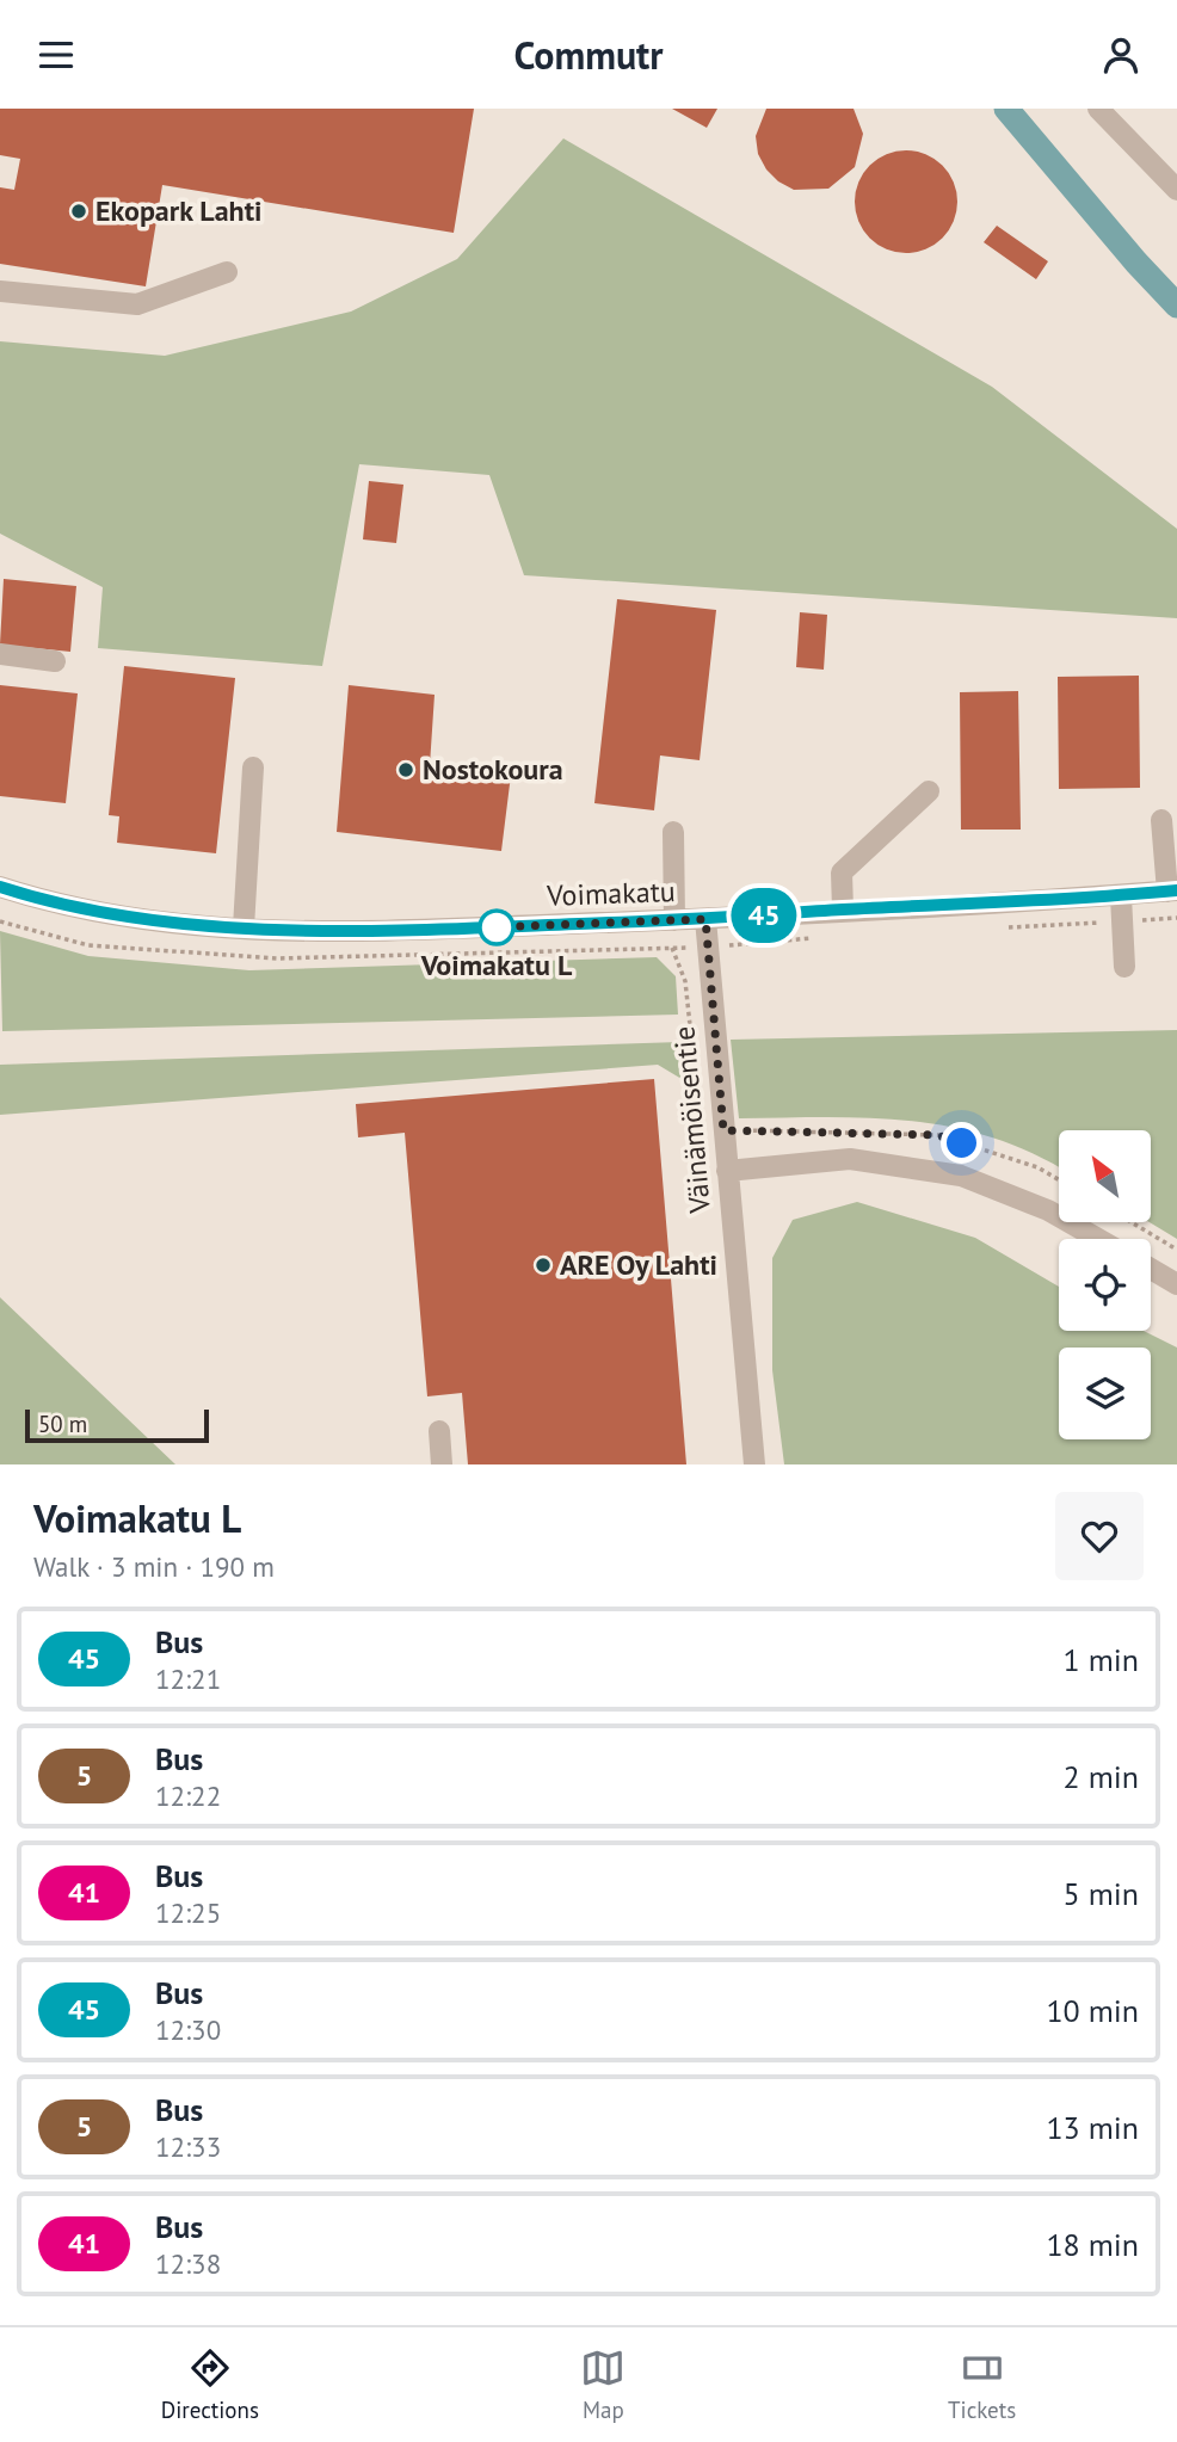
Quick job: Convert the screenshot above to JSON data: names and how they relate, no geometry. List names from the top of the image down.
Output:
{
  "streets": {
    "street": ["Voimakatu", "Väinämöisentie"]
  },
  "crossings": [
    ["Voimakatu", "Väinämöisentie"]
  ],
  "places": [
    "Ekopark Lahti",
    "Nostokoura",
    "Voimakatu L",
    "ARE Oy Lahti"
  ],
  "lines": ["bus line 45"],
  "scale_bar": "50 m",
  "north": "top left",
  "page": {
    "header": "Commutr",
    "on_map": "45",
    "scale": "50 m",
    "heading": ["Voimakatu L", "Walk · 3 min · 190 m"],
    "list": [
      {
        "mark": "45",
        "name": "Bus",
        "note": "12:21",
        "value": "1 min"
      },
      {
        "mark": "5",
        "name": "Bus",
        "note": "12:22",
        "value": "2 min"
      },
      {
        "mark": "41",
        "name": "Bus",
        "note": "12:25",
        "value": "5 min"
      },
      {
        "mark": "45",
        "name": "Bus",
        "note": "12:30",
        "value": "10 min"
      },
      {
        "mark": "5",
        "name": "Bus",
        "note": "12:33",
        "value": "13 min"
      },
      {
        "mark": "41",
        "name": "Bus",
        "note": "12:38",
        "value": "18 min"
      }
    ],
    "tabs": ["Directions", "Map", "Tickets"]
  }
}
